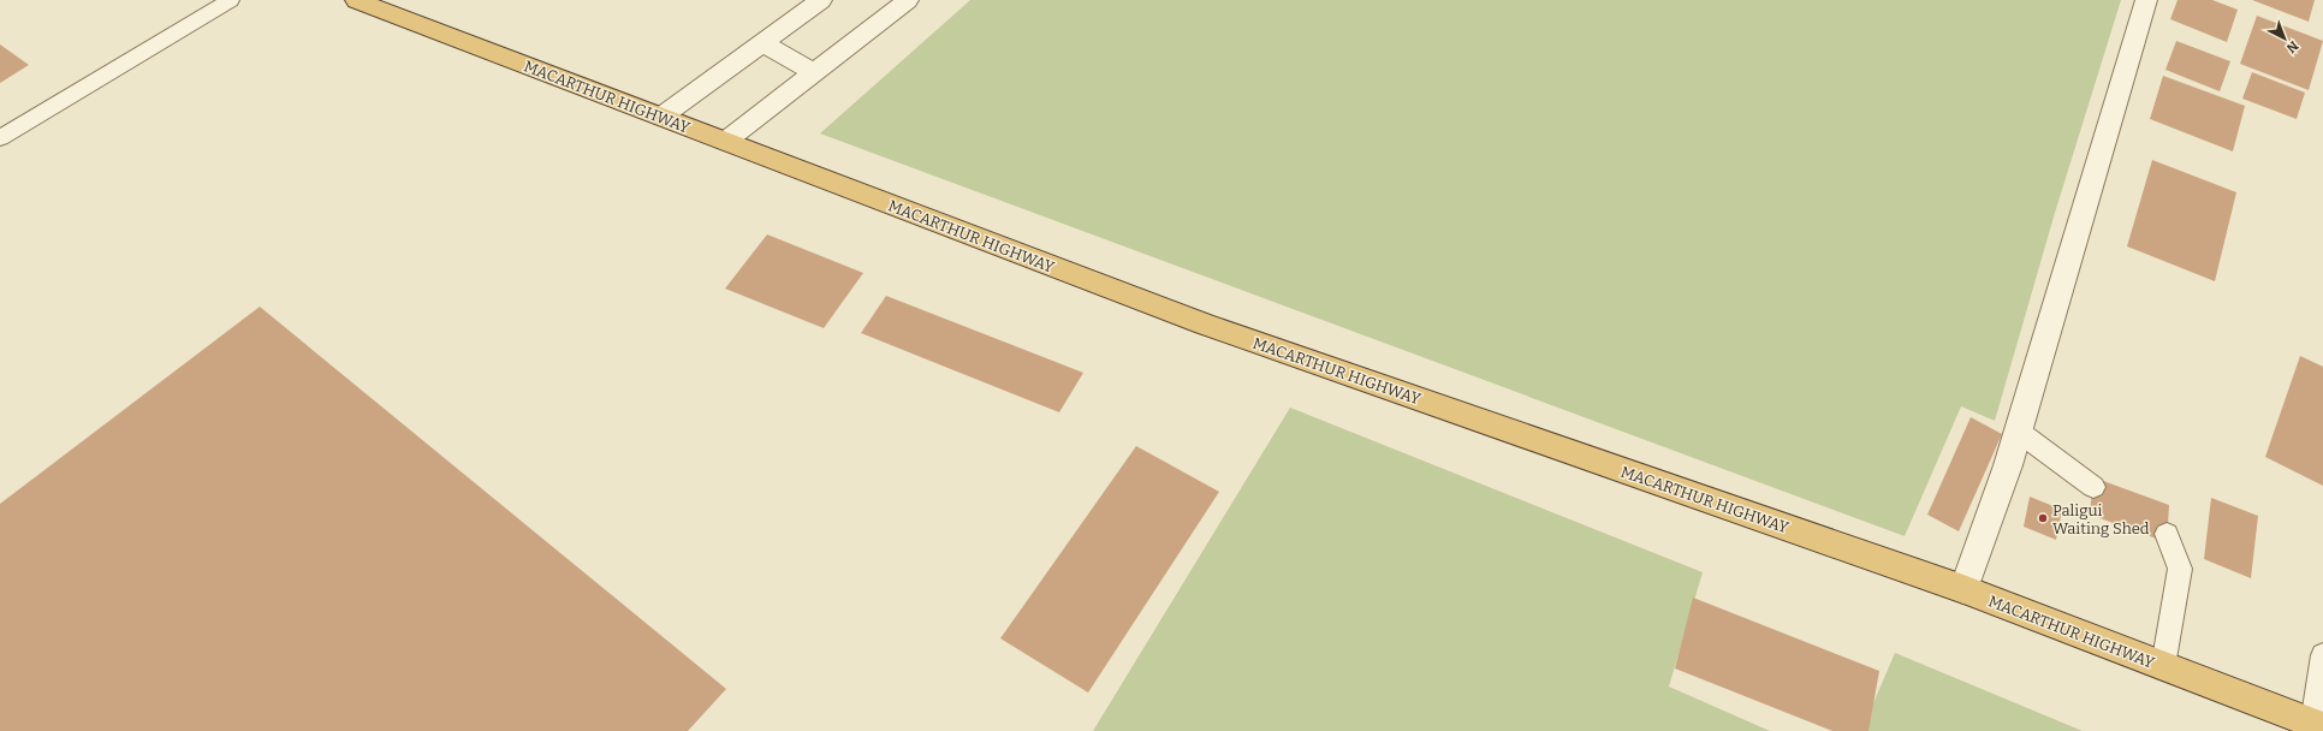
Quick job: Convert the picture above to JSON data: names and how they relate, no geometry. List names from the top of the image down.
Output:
{
  "streets": {
    "highway": ["MACARTHUR HIGHWAY"]
  },
  "places": ["Paligui Waiting Shed"],
  "north": "bottom right"
}
